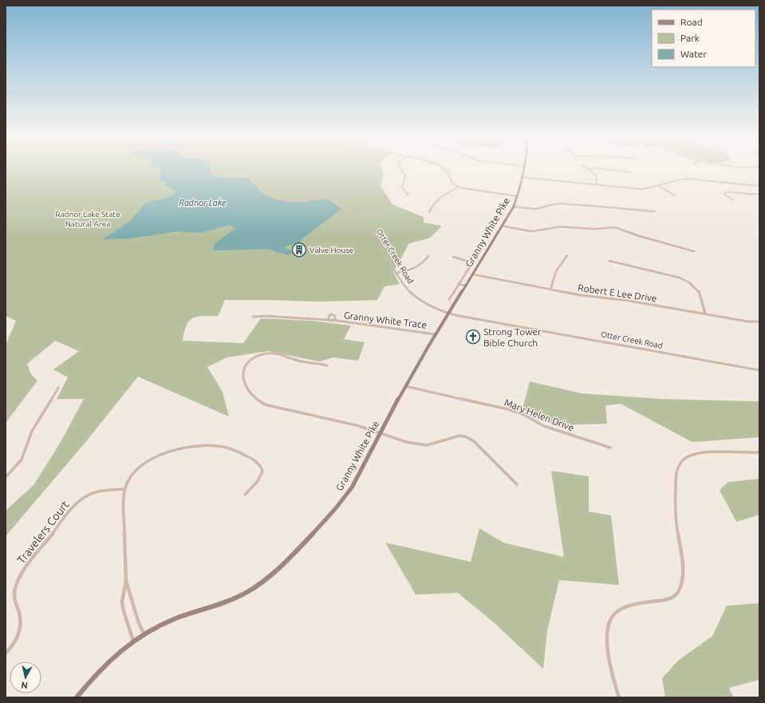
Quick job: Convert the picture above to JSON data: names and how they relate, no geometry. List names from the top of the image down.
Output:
{
  "streets": {
    "main road": ["Granny White Pike"],
    "street": [
      "Otter Creek Road",
      "Robert E Lee Drive",
      "Granny White Trace",
      "Mary Helen Drive",
      "Travelers Court"
    ]
  },
  "crossings": [
    ["Granny White Pike", "Otter Creek Road"],
    ["Granny White Pike", "Robert E Lee Drive"],
    ["Granny White Pike", "Granny White Trace"],
    ["Granny White Pike", "Mary Helen Drive"]
  ],
  "water": ["Radnor Lake"],
  "parks": ["Radnor Lake State Natural Area"],
  "places": {
    "building": ["Valve House"],
    "church": ["Strong Tower Bible Church"]
  },
  "legend": ["Road", "Park", "Water"],
  "north": "bottom"
}
